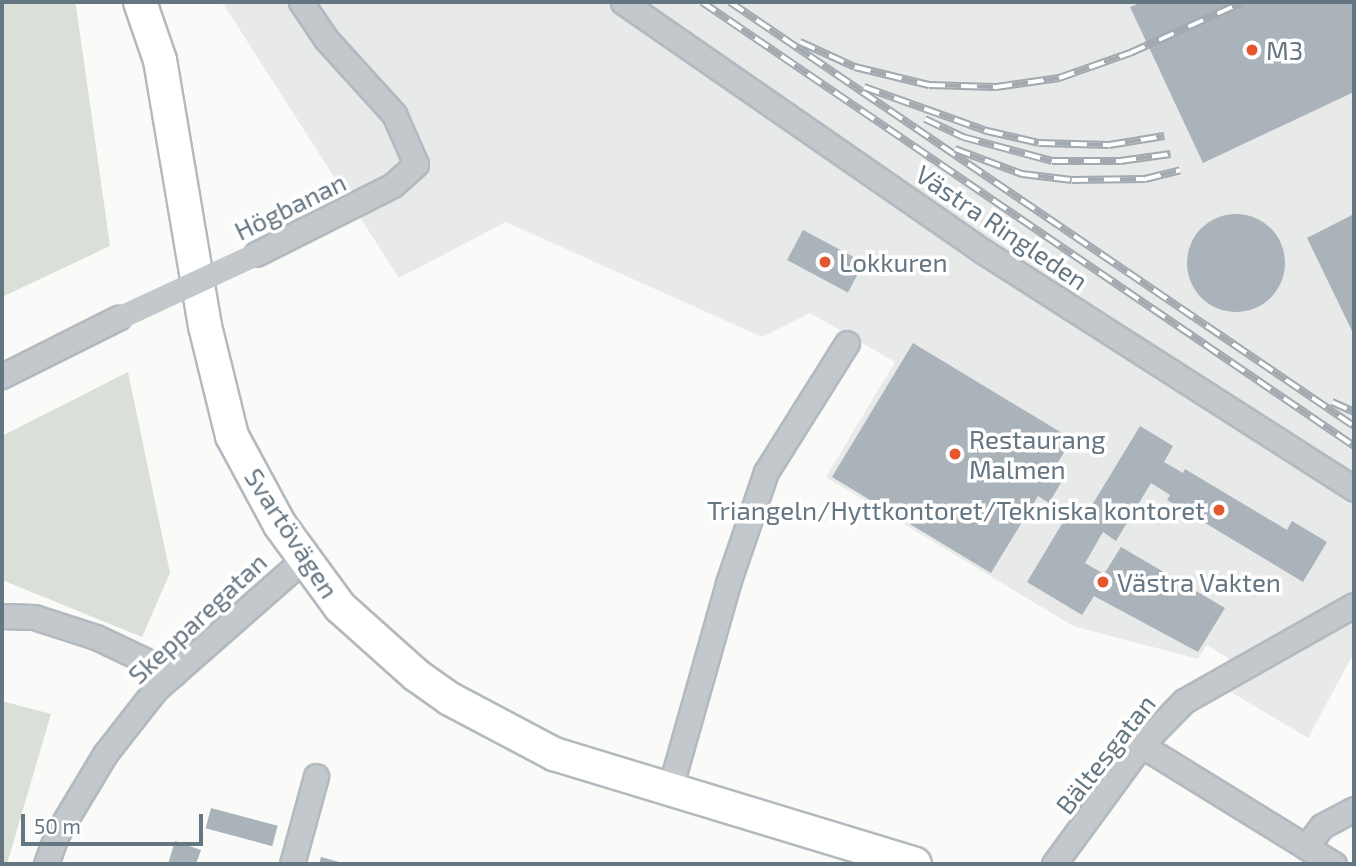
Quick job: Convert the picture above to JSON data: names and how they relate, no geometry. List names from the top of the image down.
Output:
{
  "streets": {
    "main road": ["Svartövägen"],
    "street": [
      "Högbanan",
      "Västra Ringleden",
      "Skepparegatan",
      "Bältesgatan"
    ]
  },
  "crossings": [
    ["Svartövägen", "Skepparegatan"]
  ],
  "places": [
    "M3",
    "Lokkuren",
    "Restaurang Malmen",
    "Triangeln/Hyttkontoret/Tekniska kontoret",
    "Västra Vakten"
  ],
  "scale_bar": "50 m"
}
